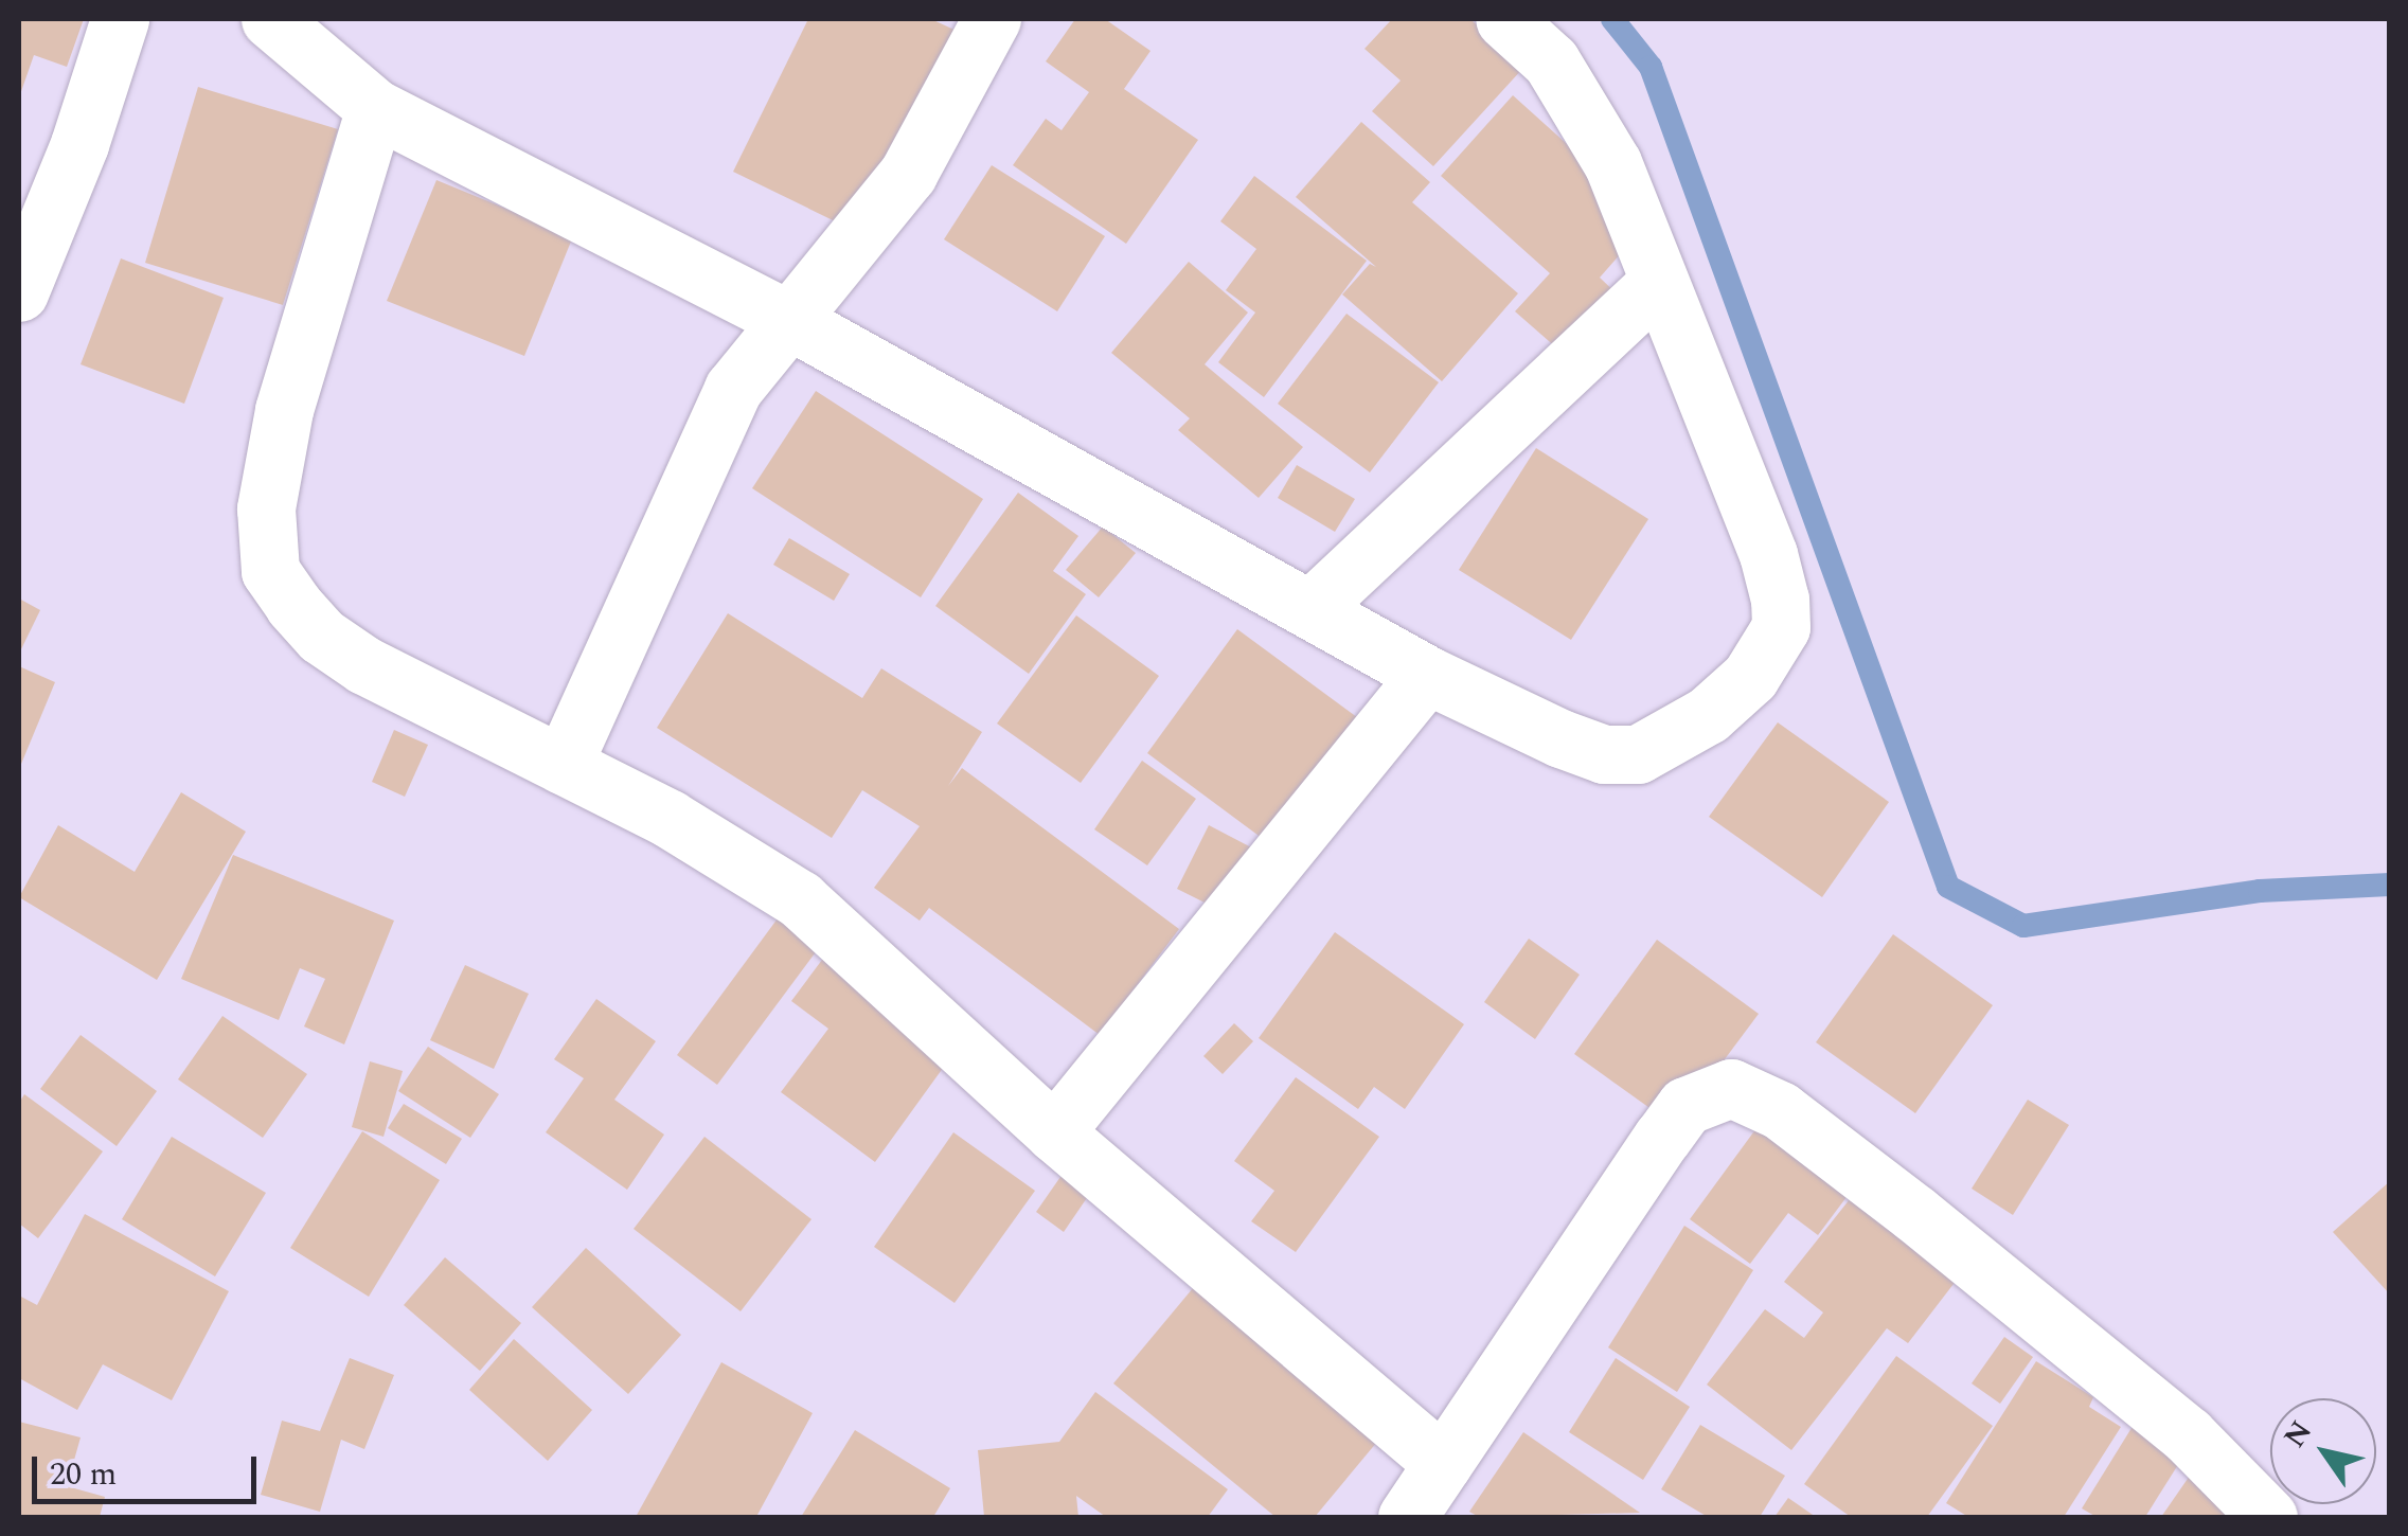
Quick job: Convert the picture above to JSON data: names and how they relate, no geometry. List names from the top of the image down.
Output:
{
  "scale_bar": "20 m",
  "north": "top left"
}
